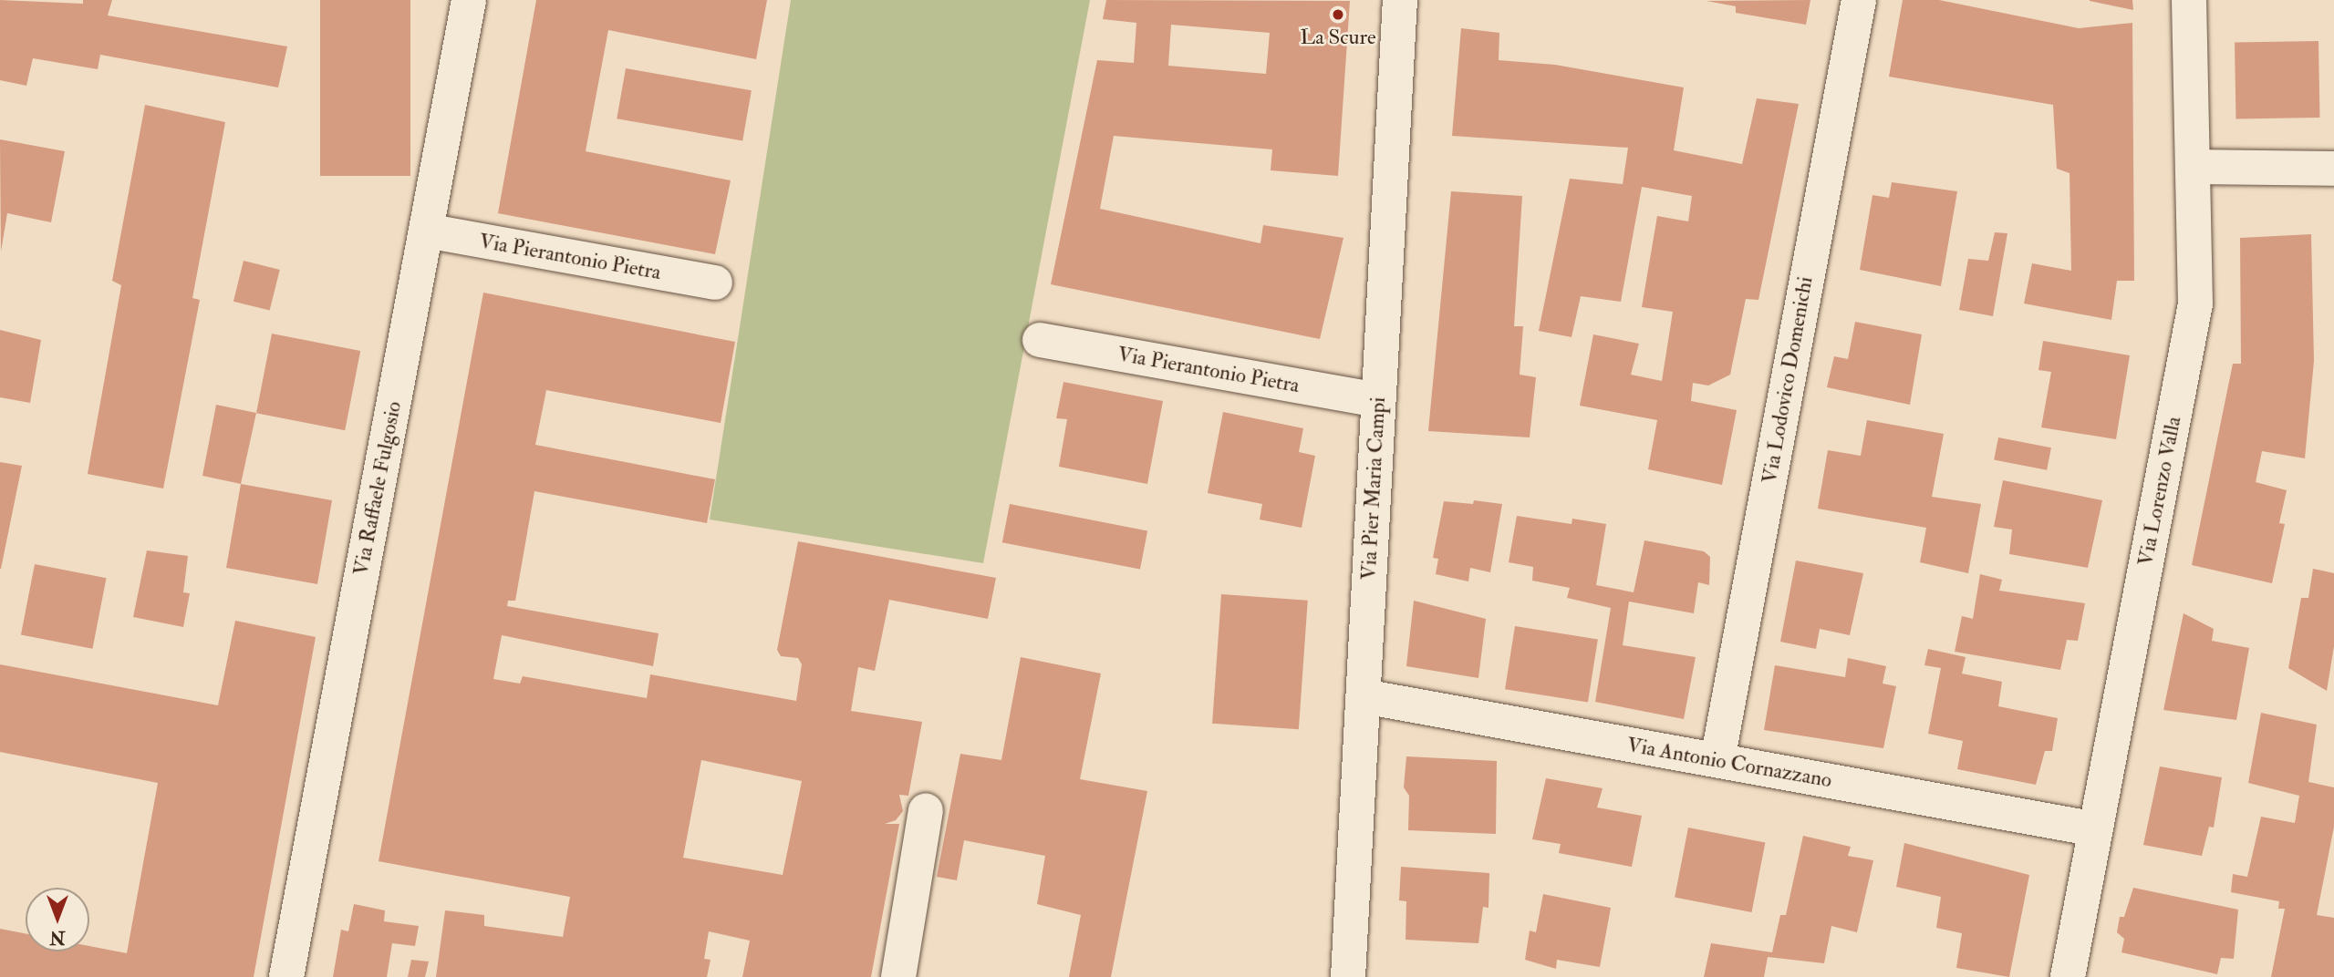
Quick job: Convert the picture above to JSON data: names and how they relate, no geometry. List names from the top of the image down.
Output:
{
  "streets": {
    "street": [
      "Via Pierantonio Pietra",
      "Via Lodovico Domenichi",
      "Via Raffaele Fulgosio",
      "Via Pier Maria Campi",
      "Via Lorenzo Valla",
      "Via Antonio Cornazzano"
    ]
  },
  "crossings": [
    ["Via Pierantonio Pietra", "Via Raffaele Fulgosio"],
    ["Via Pierantonio Pietra", "Via Pier Maria Campi"],
    ["Via Lodovico Domenichi", "Via Antonio Cornazzano"],
    ["Via Pier Maria Campi", "Via Antonio Cornazzano"],
    ["Via Lorenzo Valla", "Via Antonio Cornazzano"]
  ],
  "places": ["La Scure"],
  "north": "bottom"
}
